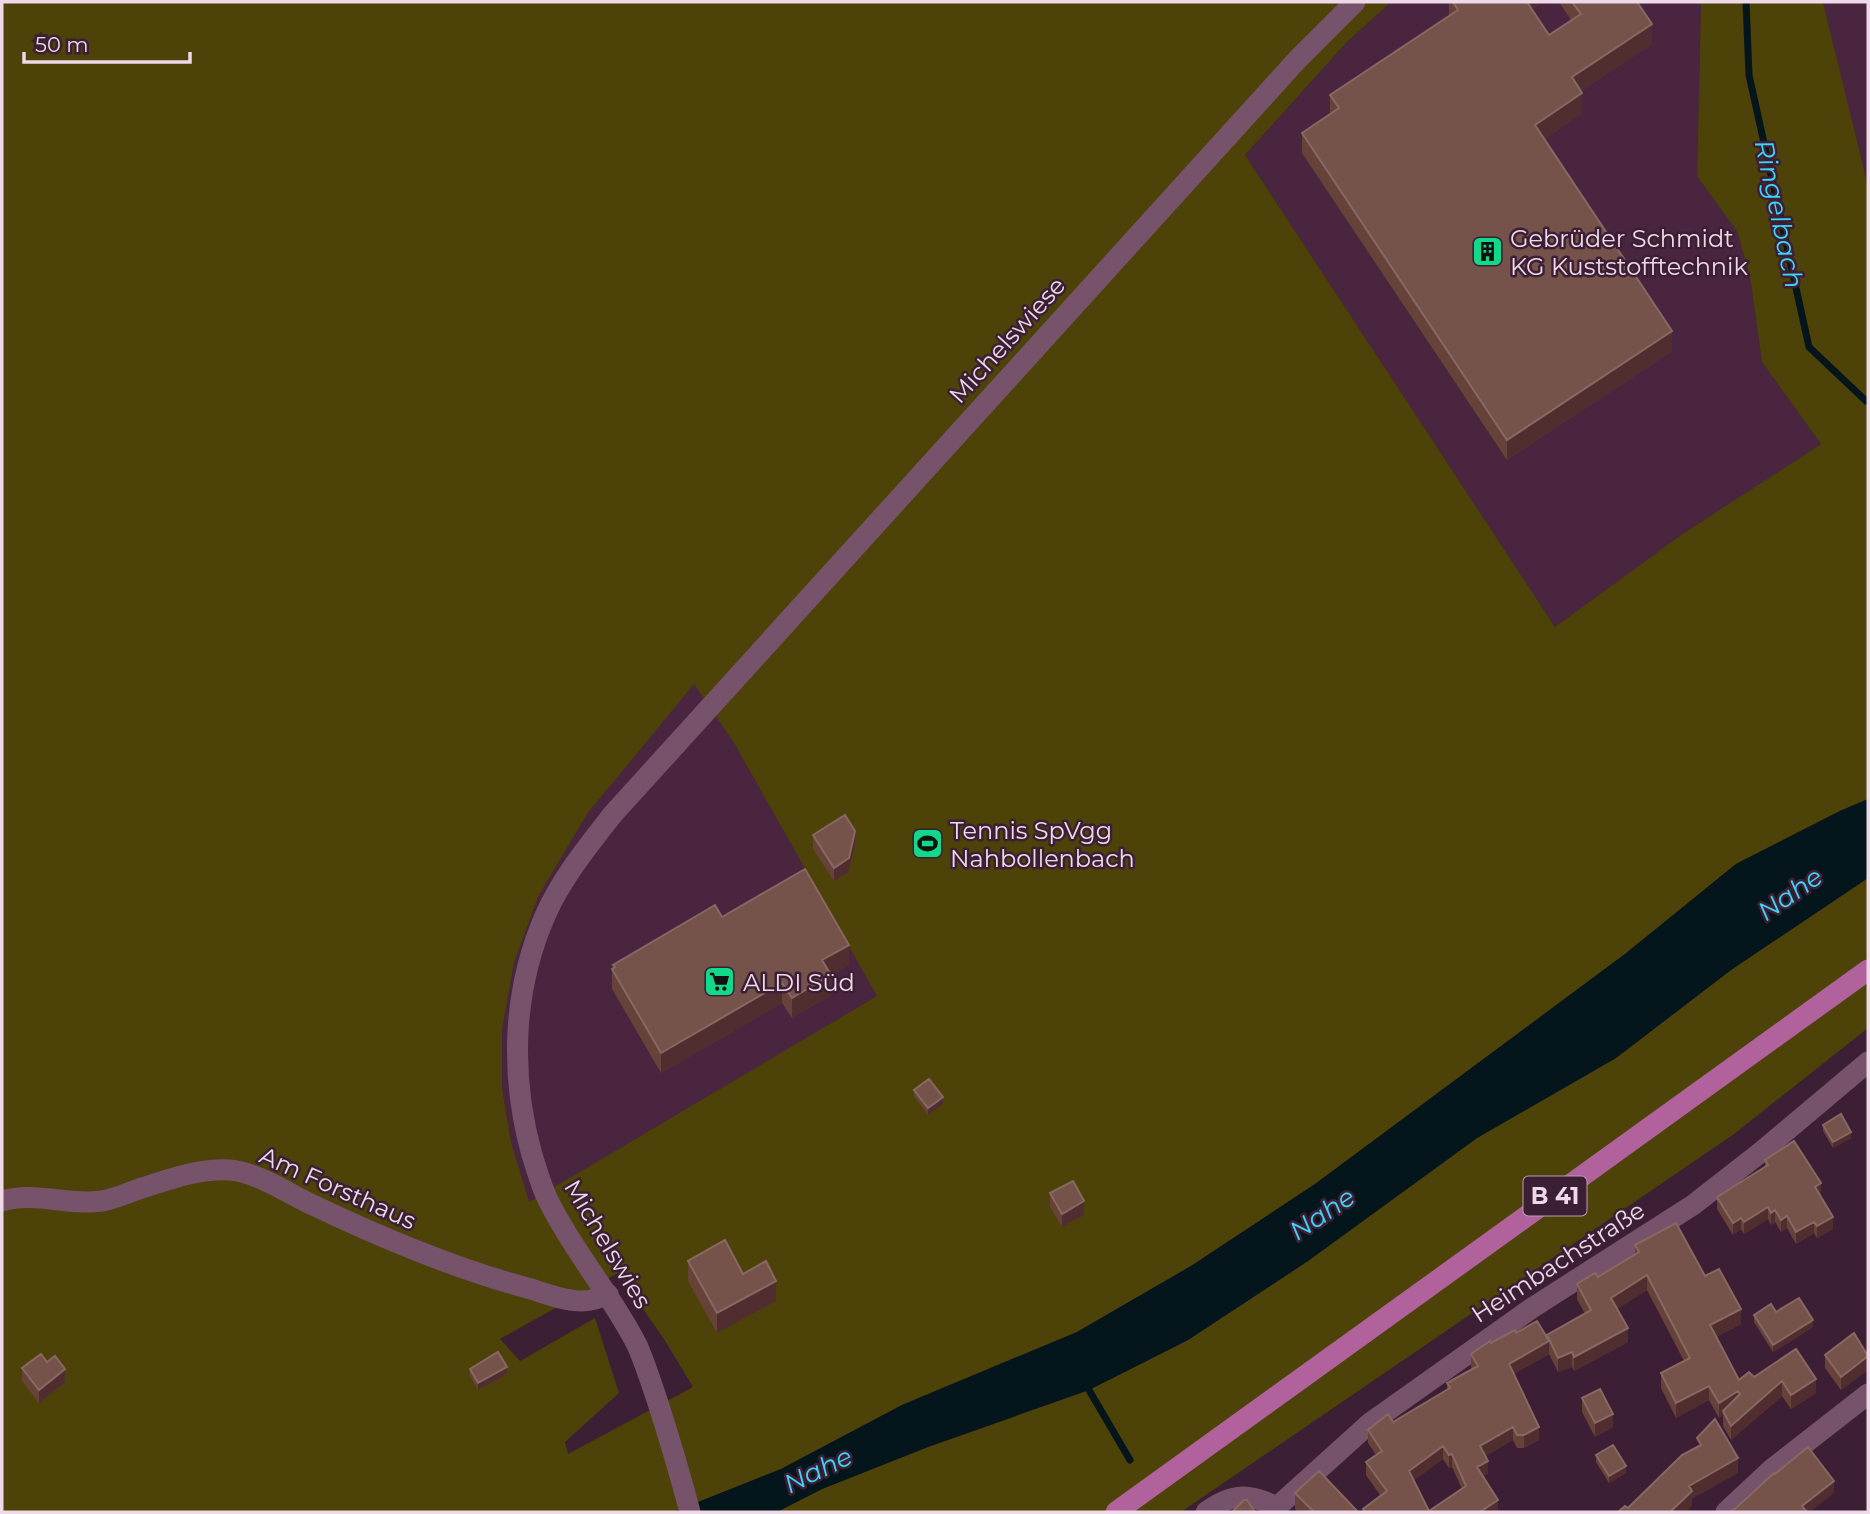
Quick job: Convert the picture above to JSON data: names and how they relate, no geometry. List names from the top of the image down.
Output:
{
  "streets": {
    "main road": ["B 41"],
    "street": [
      "Michelswiese",
      "Am Forsthaus",
      "Michelswies",
      "Heimbachstraße"
    ]
  },
  "crossings": [
    ["Michelswiese", "Michelswies"],
    ["Am Forsthaus", "Michelswies"]
  ],
  "water": ["Ringelbach", "Nahe"],
  "places": {
    "building": ["Gebrüder Schmidt KG Kuststofftechnik"],
    "sports": ["Tennis SpVgg Nahbollenbach"],
    "supermarket": ["ALDI Süd"]
  },
  "scale_bar": "50 m"
}
